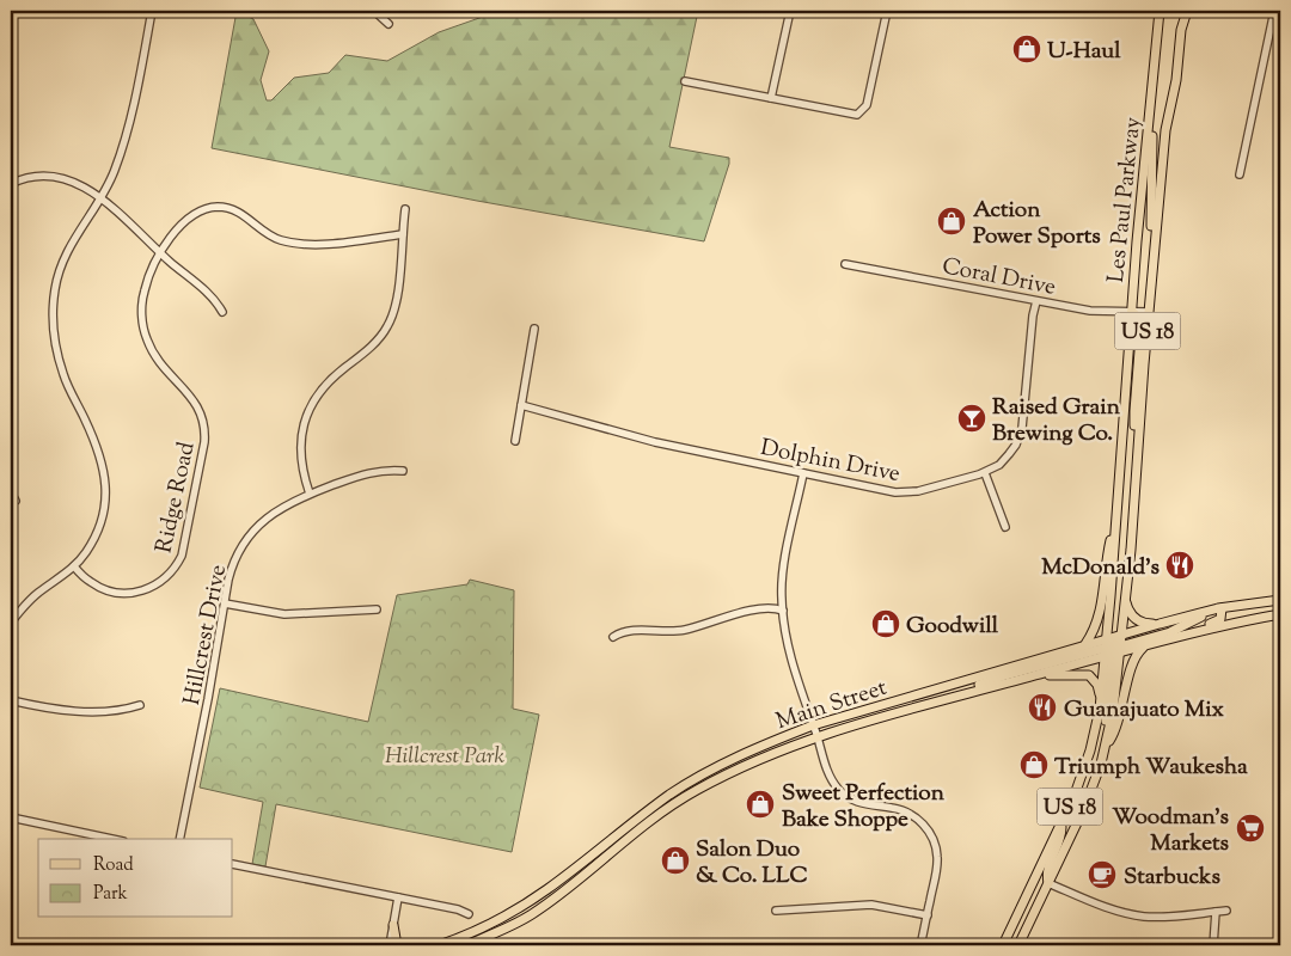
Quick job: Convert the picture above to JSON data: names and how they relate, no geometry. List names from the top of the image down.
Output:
{
  "streets": {
    "main road": ["Les Paul Parkway", "US 18", "Main Street"],
    "street": [
      "Coral Drive",
      "Dolphin Drive",
      "Ridge Road",
      "Hillcrest Drive"
    ]
  },
  "crossings": [
    ["Les Paul Parkway", "Coral Drive"],
    ["Les Paul Parkway", "Main Street"],
    ["Coral Drive", "Dolphin Drive"]
  ],
  "parks": ["Hillcrest Park"],
  "places": {
    "shop": [
      "U-Haul",
      "Action Power Sports",
      "Goodwill",
      "Triumph Waukesha",
      "Sweet Perfection Bake Shoppe",
      "Salon Duo & Co. LLC"
    ],
    "bar": ["Raised Grain Brewing Co."],
    "restaurant": ["McDonald's", "Guanajuato Mix"],
    "supermarket": ["Woodman's Markets"],
    "cafe": ["Starbucks"]
  },
  "legend": ["Road", "Park"]
}
